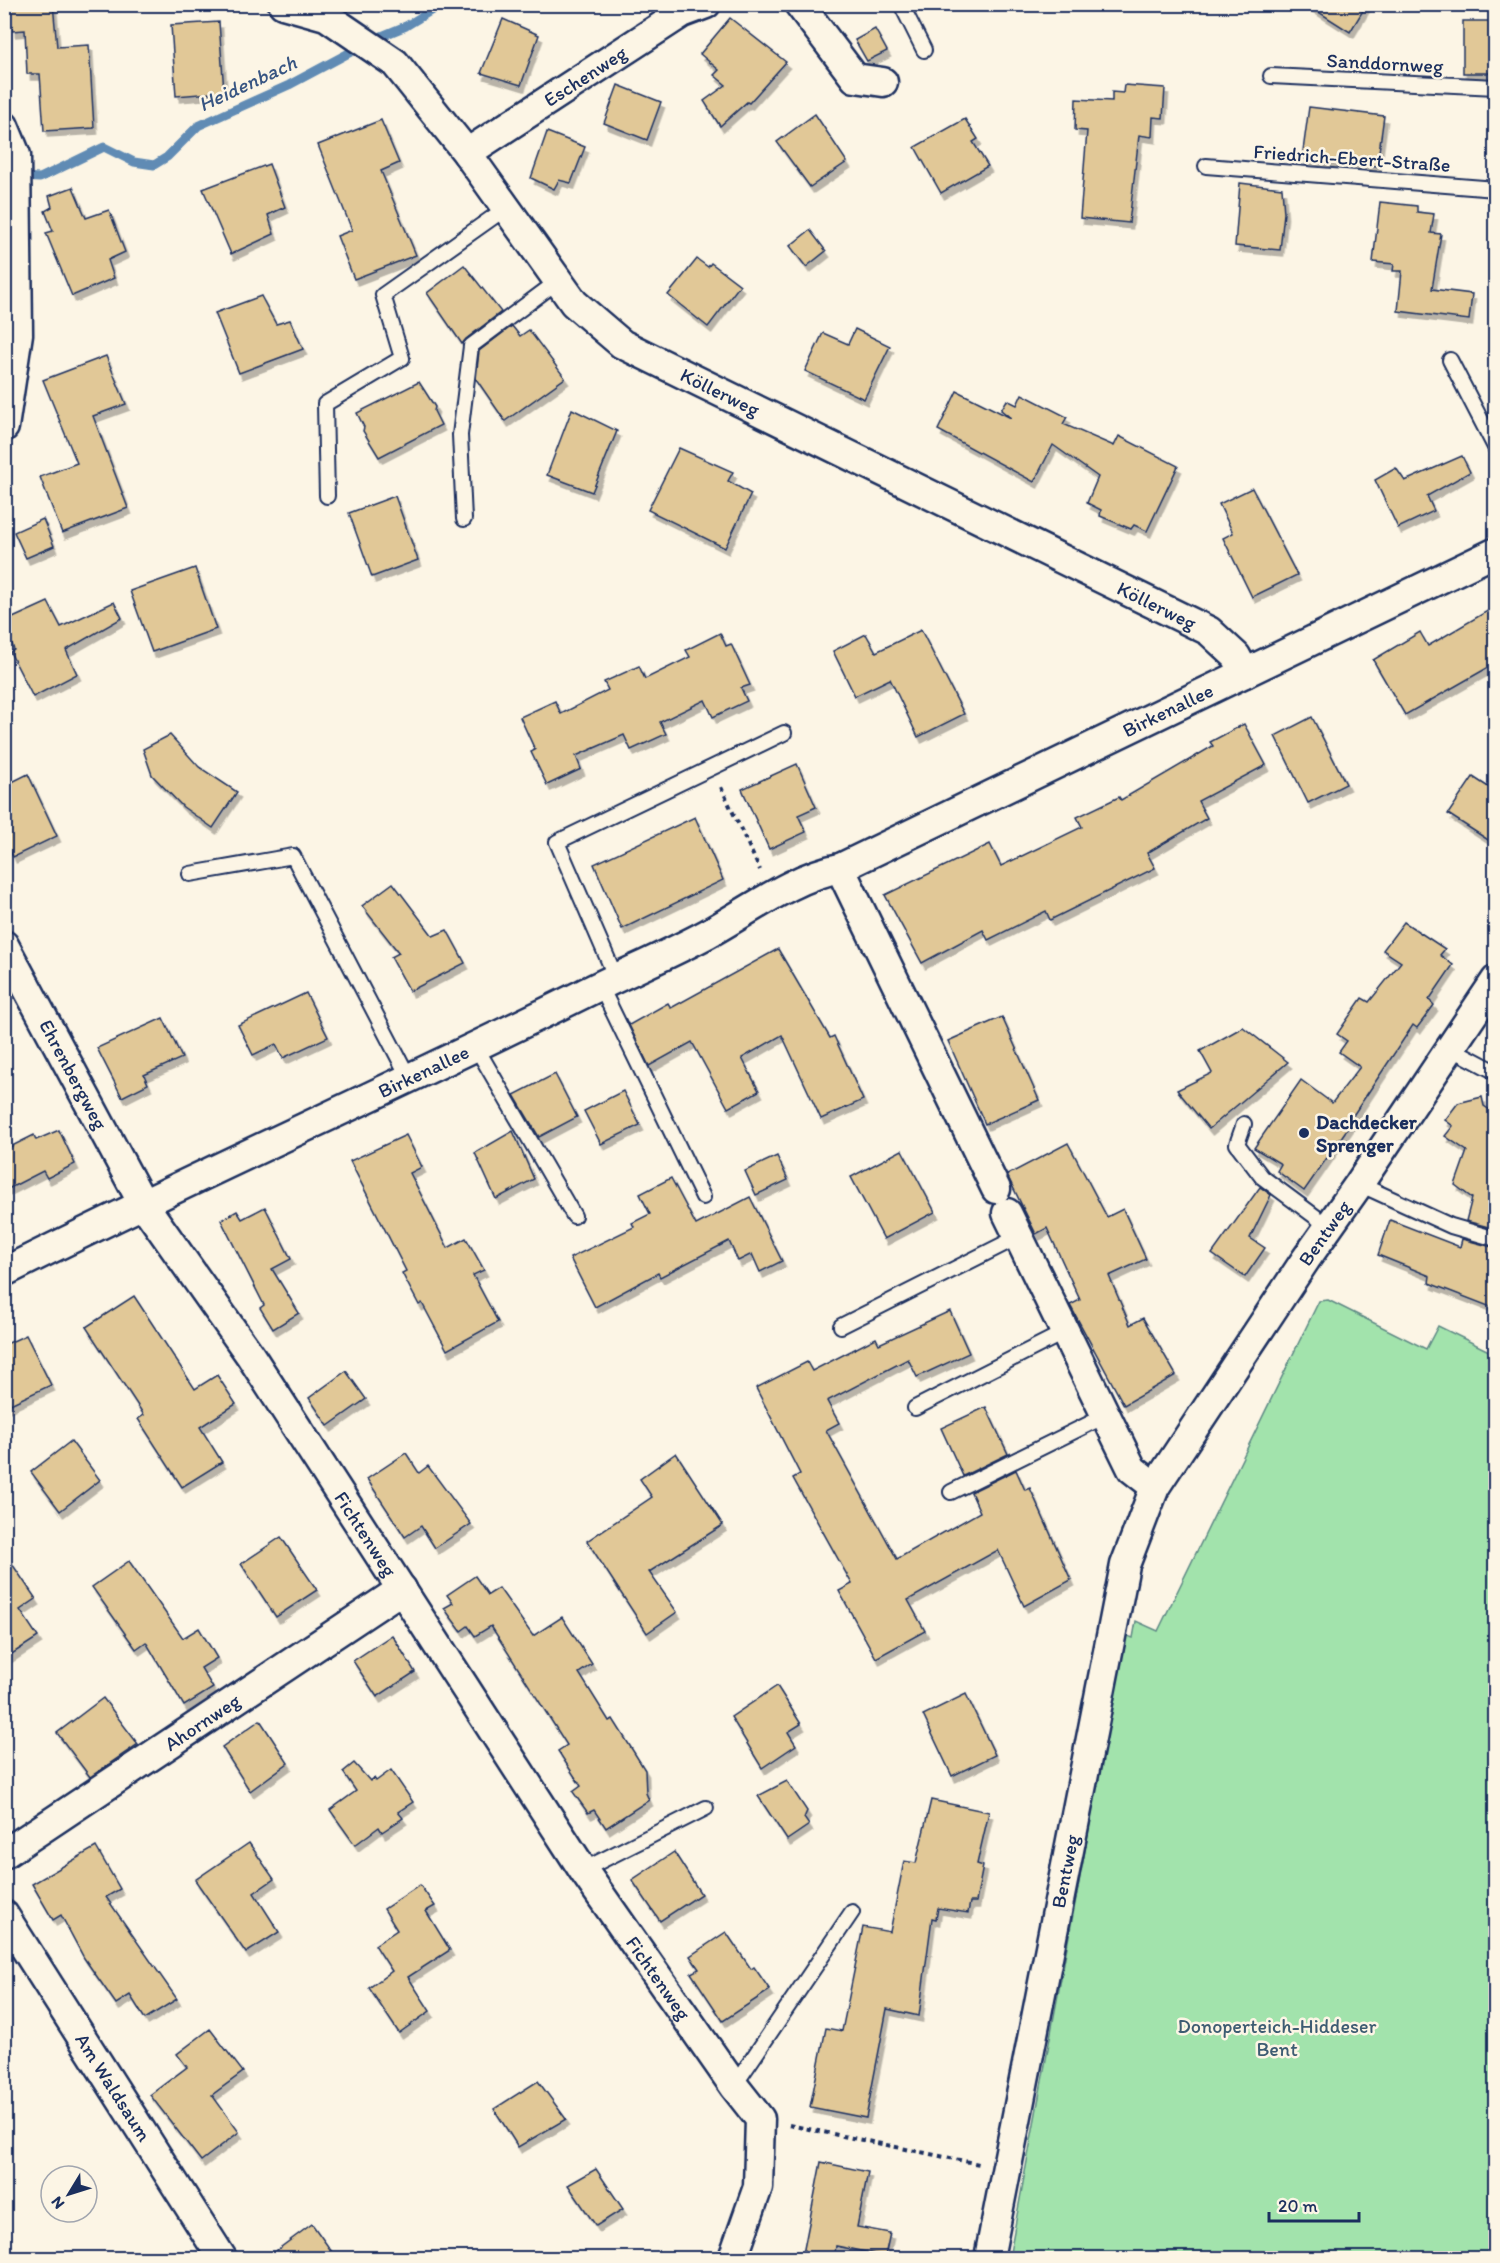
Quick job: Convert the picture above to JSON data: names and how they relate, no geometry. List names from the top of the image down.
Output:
{
  "streets": {
    "street": [
      "Eschenweg",
      "Köllerweg",
      "Birkenallee",
      "Ehrenbergweg",
      "Bentweg",
      "Fichtenweg",
      "Ahornweg",
      "Am Waldsaum"
    ],
    "lane": ["Sanddornweg", "Friedrich-Ebert-Straße"]
  },
  "crossings": [
    ["Eschenweg", "Köllerweg"],
    ["Köllerweg", "Birkenallee"],
    ["Birkenallee", "Ehrenbergweg"],
    ["Birkenallee", "Fichtenweg"],
    ["Ehrenbergweg", "Fichtenweg"],
    ["Fichtenweg", "Ahornweg"]
  ],
  "water": ["Heidenbach"],
  "parks": ["Donoperteich-Hiddeser Bent"],
  "places": ["Dachdecker Sprenger"],
  "scale_bar": "20 m",
  "north": "bottom left"
}
